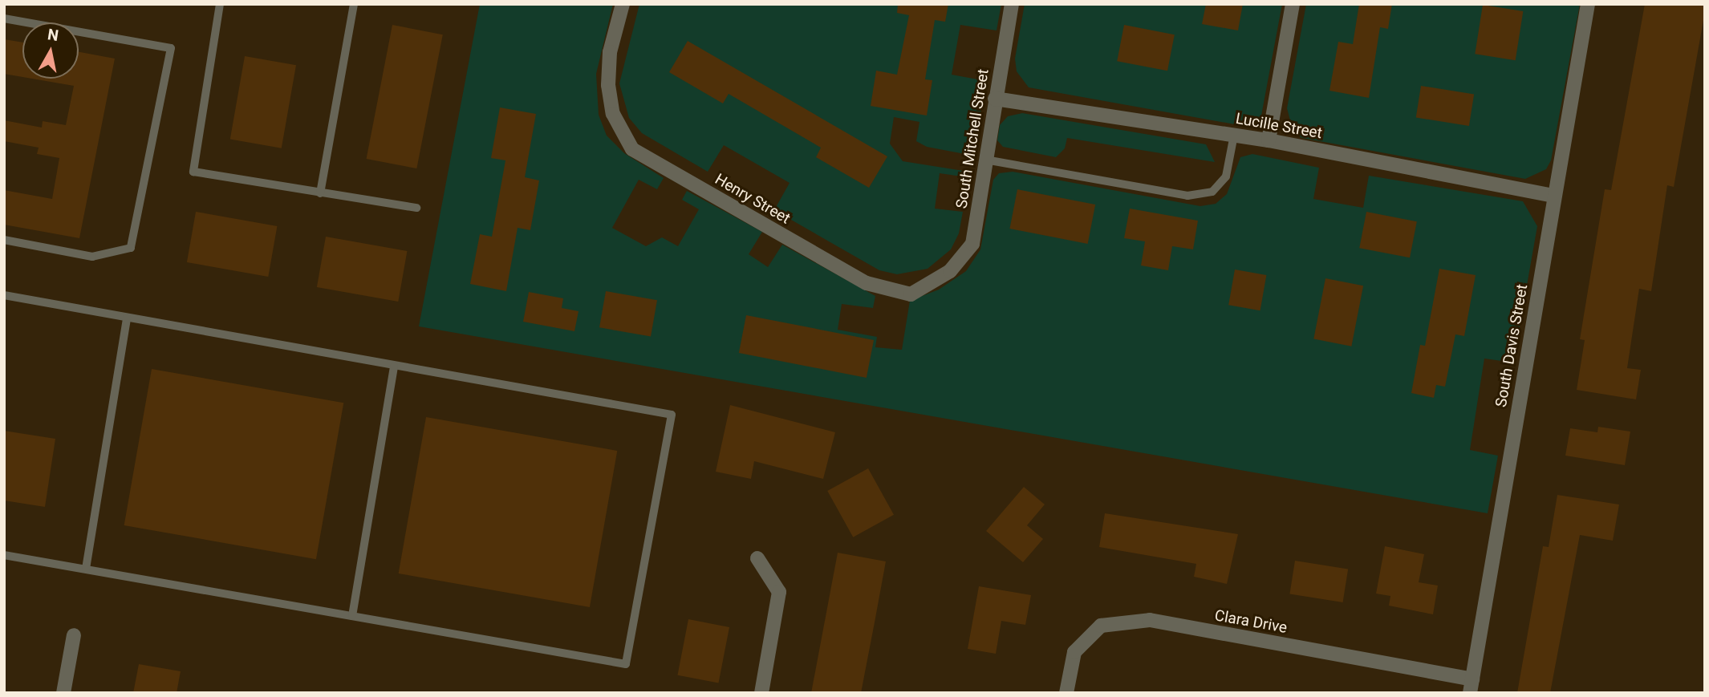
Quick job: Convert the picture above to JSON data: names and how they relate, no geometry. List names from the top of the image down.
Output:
{
  "streets": {
    "street": [
      "Lucille Street",
      "South Mitchell Street",
      "Henry Street",
      "South Davis Street",
      "Clara Drive"
    ]
  },
  "crossings": [
    ["Lucille Street", "South Mitchell Street"],
    ["Lucille Street", "South Davis Street"],
    ["South Mitchell Street", "Henry Street"],
    ["South Davis Street", "Clara Drive"]
  ],
  "north": "top"
}
